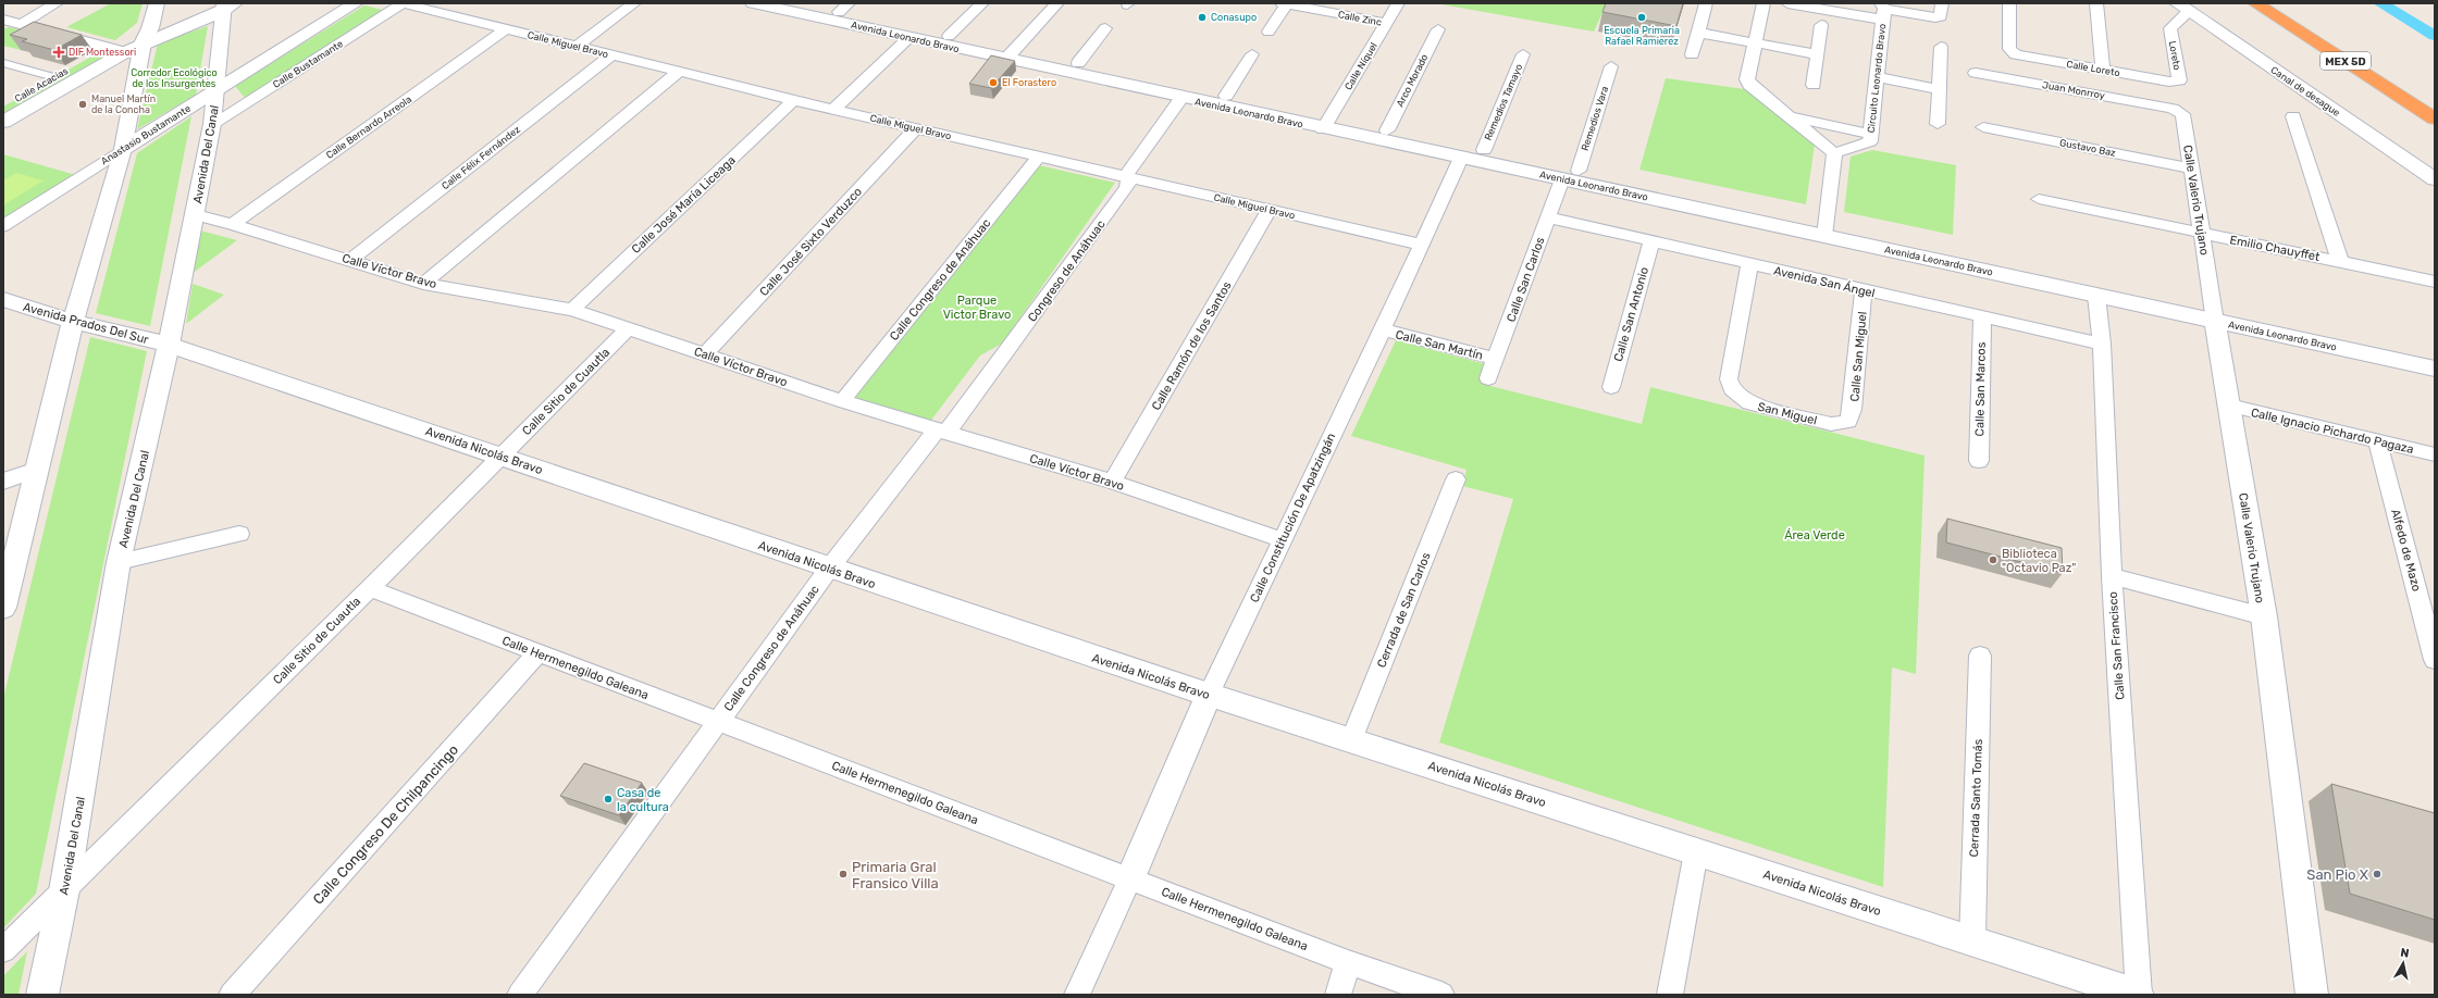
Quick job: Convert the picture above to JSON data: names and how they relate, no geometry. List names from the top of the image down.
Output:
{
  "streets": {
    "highway": ["MEX 5D"],
    "street": [
      "Calle Zinc",
      "Avenida Leonardo Bravo",
      "Calle Miguel Bravo",
      "Loreto",
      "Calle Bustamante",
      "Calle Níquel",
      "Calle Loreto",
      "Circuito Leonardo Bravo",
      "Arco Morado",
      "Calle Acacias",
      "Juan Monrroy",
      "Canal de desague",
      "Remedios Tamayo",
      "Remedios Vara",
      "Calle Bernardo Arreola",
      "Anastasio Bustamante",
      "Gustavo Baz",
      "Avenida Del Canal",
      "Calle Félix Fernández",
      "Calle Valerio Trujano",
      "Calle José María Liceaga",
      "Calle José Sixto Verduzco",
      "Emilio Chauyffet",
      "Calle Víctor Bravo",
      "Congreso de Anáhuac",
      "Calle Congreso de Anáhuac",
      "Calle San Carlos",
      "Avenida San Ángel",
      "Calle San Antonio",
      "Avenida Prados Del Sur",
      "Calle San Martín",
      "Calle Ramón de los Santos",
      "Calle San Miguel",
      "Calle San Marcos",
      "Calle Sitio de Cuautla",
      "San Miguel",
      "Calle Ignacio Pichardo Pagaza",
      "Avenida Nicolás Bravo",
      "Calle Constitución De Apatzingán",
      "Alfedo de Mazo",
      "Cerrada de San Carlos",
      "Calle San Francisco",
      "Calle Hermenegildo Galeana",
      "Cerrada Santo Tomás",
      "Calle Congreso De Chilpancingo"
    ]
  },
  "crossings": [
    ["Calle Zinc", "Calle Níquel"],
    ["Avenida Leonardo Bravo", "Calle Níquel"],
    ["Avenida Leonardo Bravo", "Arco Morado"],
    ["Avenida Leonardo Bravo", "Remedios Tamayo"],
    ["Avenida Leonardo Bravo", "Remedios Vara"],
    ["Avenida Leonardo Bravo", "Calle Valerio Trujano"],
    ["Avenida Leonardo Bravo", "Calle San Carlos"],
    ["Avenida Leonardo Bravo", "Calle Constitución De Apatzingán"],
    ["Avenida Leonardo Bravo", "Calle San Francisco"],
    ["Calle Miguel Bravo", "Calle Bustamante"],
    ["Calle Miguel Bravo", "Calle Bernardo Arreola"],
    ["Calle Miguel Bravo", "Calle Félix Fernández"],
    ["Calle Miguel Bravo", "Calle José María Liceaga"],
    ["Calle Miguel Bravo", "Calle José Sixto Verduzco"],
    ["Calle Miguel Bravo", "Congreso de Anáhuac"],
    ["Calle Miguel Bravo", "Calle Congreso de Anáhuac"],
    ["Calle Miguel Bravo", "Calle Ramón de los Santos"],
    ["Calle Miguel Bravo", "Calle Constitución De Apatzingán"],
    ["Loreto", "Calle Loreto"],
    ["Loreto", "Canal de desague"],
    ["Calle Bustamante", "Avenida Del Canal"],
    ["Juan Monrroy", "Calle Valerio Trujano"],
    ["Calle Bernardo Arreola", "Calle Víctor Bravo"],
    ["Anastasio Bustamante", "Avenida Del Canal"],
    ["Gustavo Baz", "Calle Valerio Trujano"],
    ["Avenida Del Canal", "Calle Víctor Bravo"],
    ["Avenida Del Canal", "Avenida Prados Del Sur"],
    ["Avenida Del Canal", "Calle Sitio de Cuautla"],
    ["Avenida Del Canal", "Avenida Nicolás Bravo"],
    ["Calle Félix Fernández", "Calle Víctor Bravo"],
    ["Calle Valerio Trujano", "Emilio Chauyffet"],
    ["Calle Valerio Trujano", "Calle Ignacio Pichardo Pagaza"],
    ["Calle José María Liceaga", "Calle Víctor Bravo"],
    ["Calle José Sixto Verduzco", "Calle Víctor Bravo"],
    ["Calle Víctor Bravo", "Calle Congreso de Anáhuac"],
    ["Calle Víctor Bravo", "Calle Ramón de los Santos"],
    ["Calle Víctor Bravo", "Calle Sitio de Cuautla"],
    ["Calle Víctor Bravo", "Calle Constitución De Apatzingán"],
    ["Congreso de Anáhuac", "Calle Congreso de Anáhuac"],
    ["Calle Congreso de Anáhuac", "Avenida Nicolás Bravo"],
    ["Calle Congreso de Anáhuac", "Calle Hermenegildo Galeana"],
    ["Calle San Carlos", "Avenida San Ángel"],
    ["Calle San Carlos", "Calle San Martín"],
    ["Avenida San Ángel", "Calle San Antonio"],
    ["Avenida San Ángel", "Calle San Miguel"],
    ["Avenida San Ángel", "Calle San Marcos"],
    ["Avenida San Ángel", "San Miguel"],
    ["Avenida San Ángel", "Calle San Francisco"],
    ["Avenida Prados Del Sur", "Avenida Nicolás Bravo"],
    ["Calle San Martín", "Calle Constitución De Apatzingán"],
    ["Calle San Miguel", "San Miguel"],
    ["Calle Sitio de Cuautla", "Avenida Nicolás Bravo"],
    ["Calle Sitio de Cuautla", "Calle Hermenegildo Galeana"],
    ["Calle Ignacio Pichardo Pagaza", "Alfedo de Mazo"],
    ["Avenida Nicolás Bravo", "Calle Constitución De Apatzingán"],
    ["Avenida Nicolás Bravo", "Cerrada de San Carlos"],
    ["Avenida Nicolás Bravo", "Calle San Francisco"],
    ["Avenida Nicolás Bravo", "Cerrada Santo Tomás"],
    ["Calle Constitución De Apatzingán", "Calle Hermenegildo Galeana"],
    ["Calle Hermenegildo Galeana", "Calle Congreso De Chilpancingo"]
  ],
  "parks": ["Corredor Ecológico de los Insurgentes", "Parque Victor Bravo", "Área Verde"],
  "places": {
    "other": [
      "Conasupo",
      "Escuela Primaria Rafael Ramierez",
      "El Forastero",
      "Manuel Martín de la Concha",
      "Biblioteca \"Octavio Paz\"",
      "Casa de la cultura",
      "Primaria Gral Fransico Villa",
      "San Pio X"
    ],
    "health": ["DIF Montessori"]
  },
  "north": "top"
}
